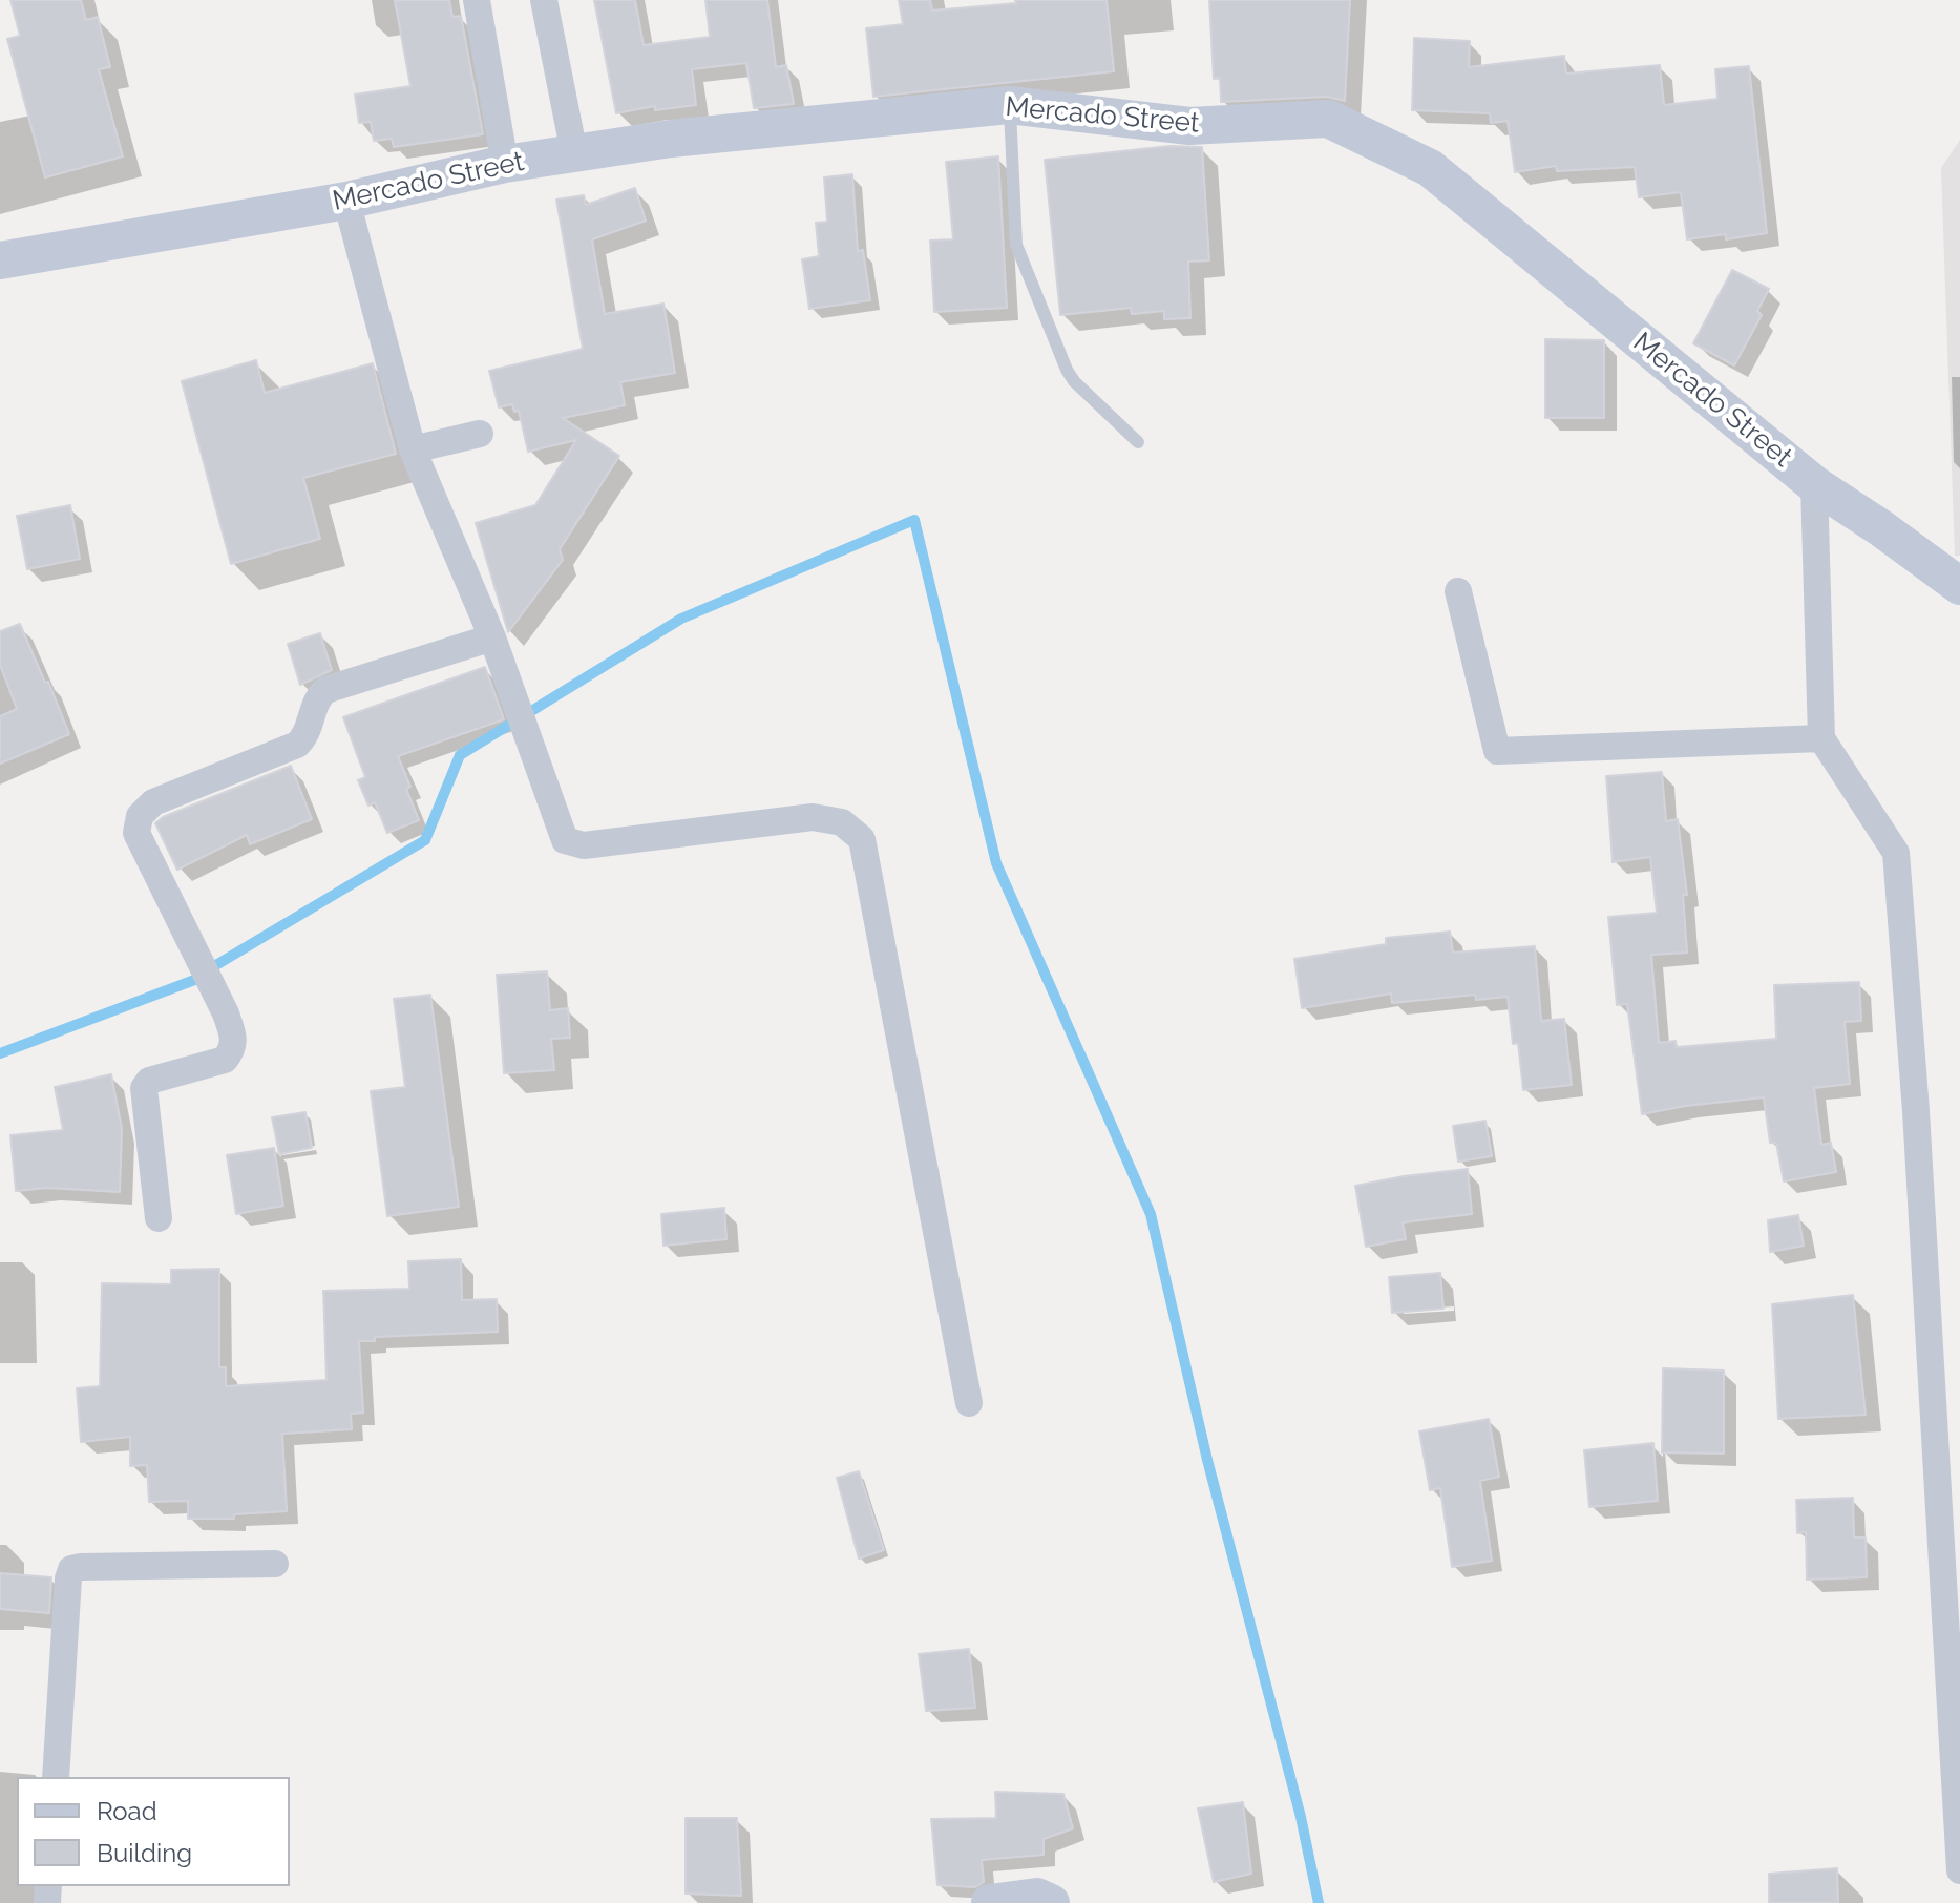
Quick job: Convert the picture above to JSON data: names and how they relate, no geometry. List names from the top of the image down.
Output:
{
  "streets": {
    "street": ["Mercado Street"]
  },
  "legend": ["Road", "Building"]
}
